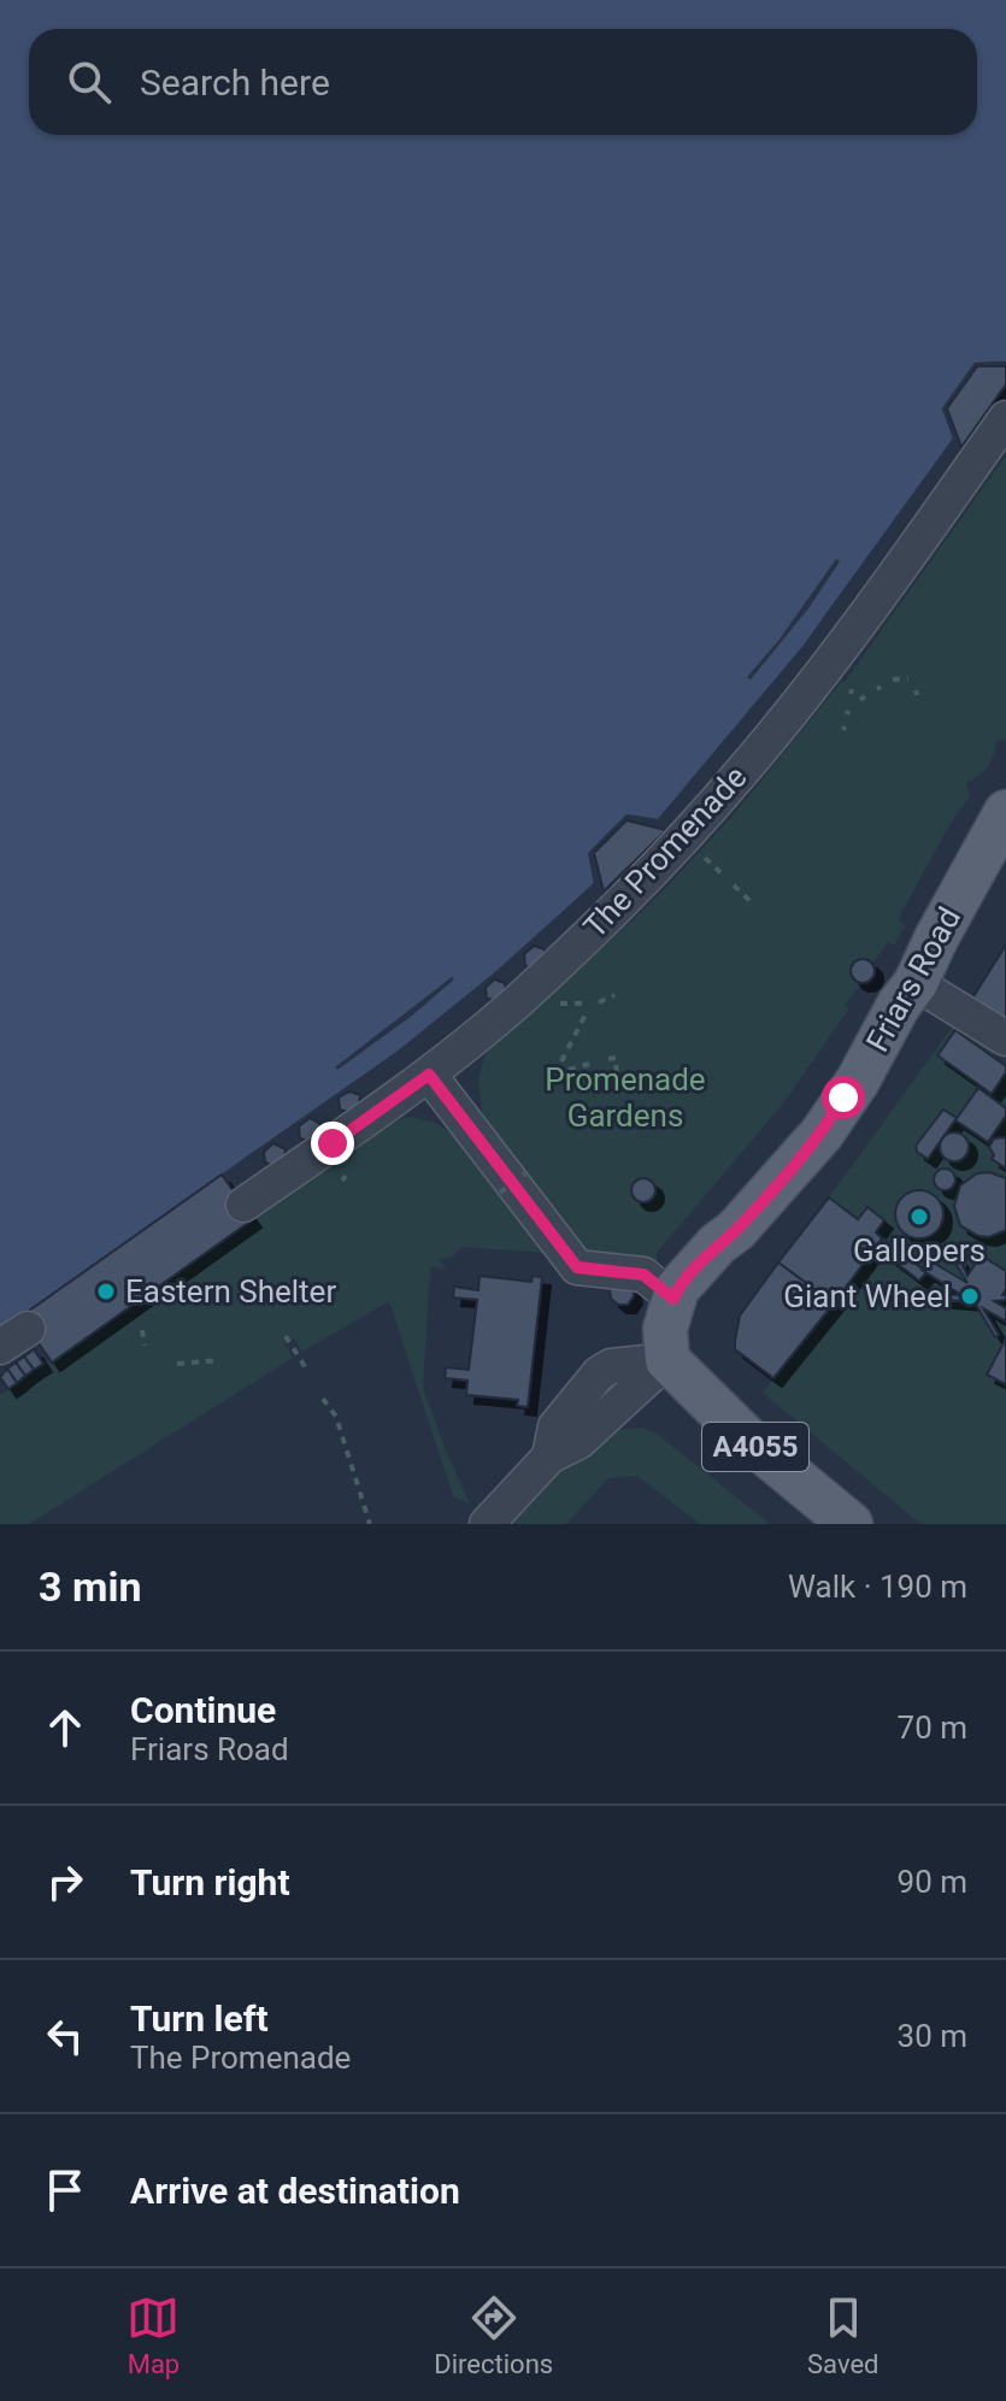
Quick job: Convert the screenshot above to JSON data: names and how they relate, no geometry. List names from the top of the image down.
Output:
{
  "streets": {
    "main road": ["Friars Road", "A4055"],
    "street": ["The Promenade"]
  },
  "crossings": [
    ["Friars Road", "A4055"]
  ],
  "parks": ["Promenade Gardens"],
  "places": ["Gallopers", "Eastern Shelter", "Giant Wheel"],
  "page": {
    "search": "Search here",
    "heading": ["3 min", "Walk · 190 m"],
    "list": [
      ["Continue", "Friars Road", "70 m"],
      ["Turn right", "90 m"],
      ["Turn left", "The Promenade", "30 m"],
      "Arrive at destination"
    ],
    "nav": ["Map", "Directions", "Saved"]
  }
}
